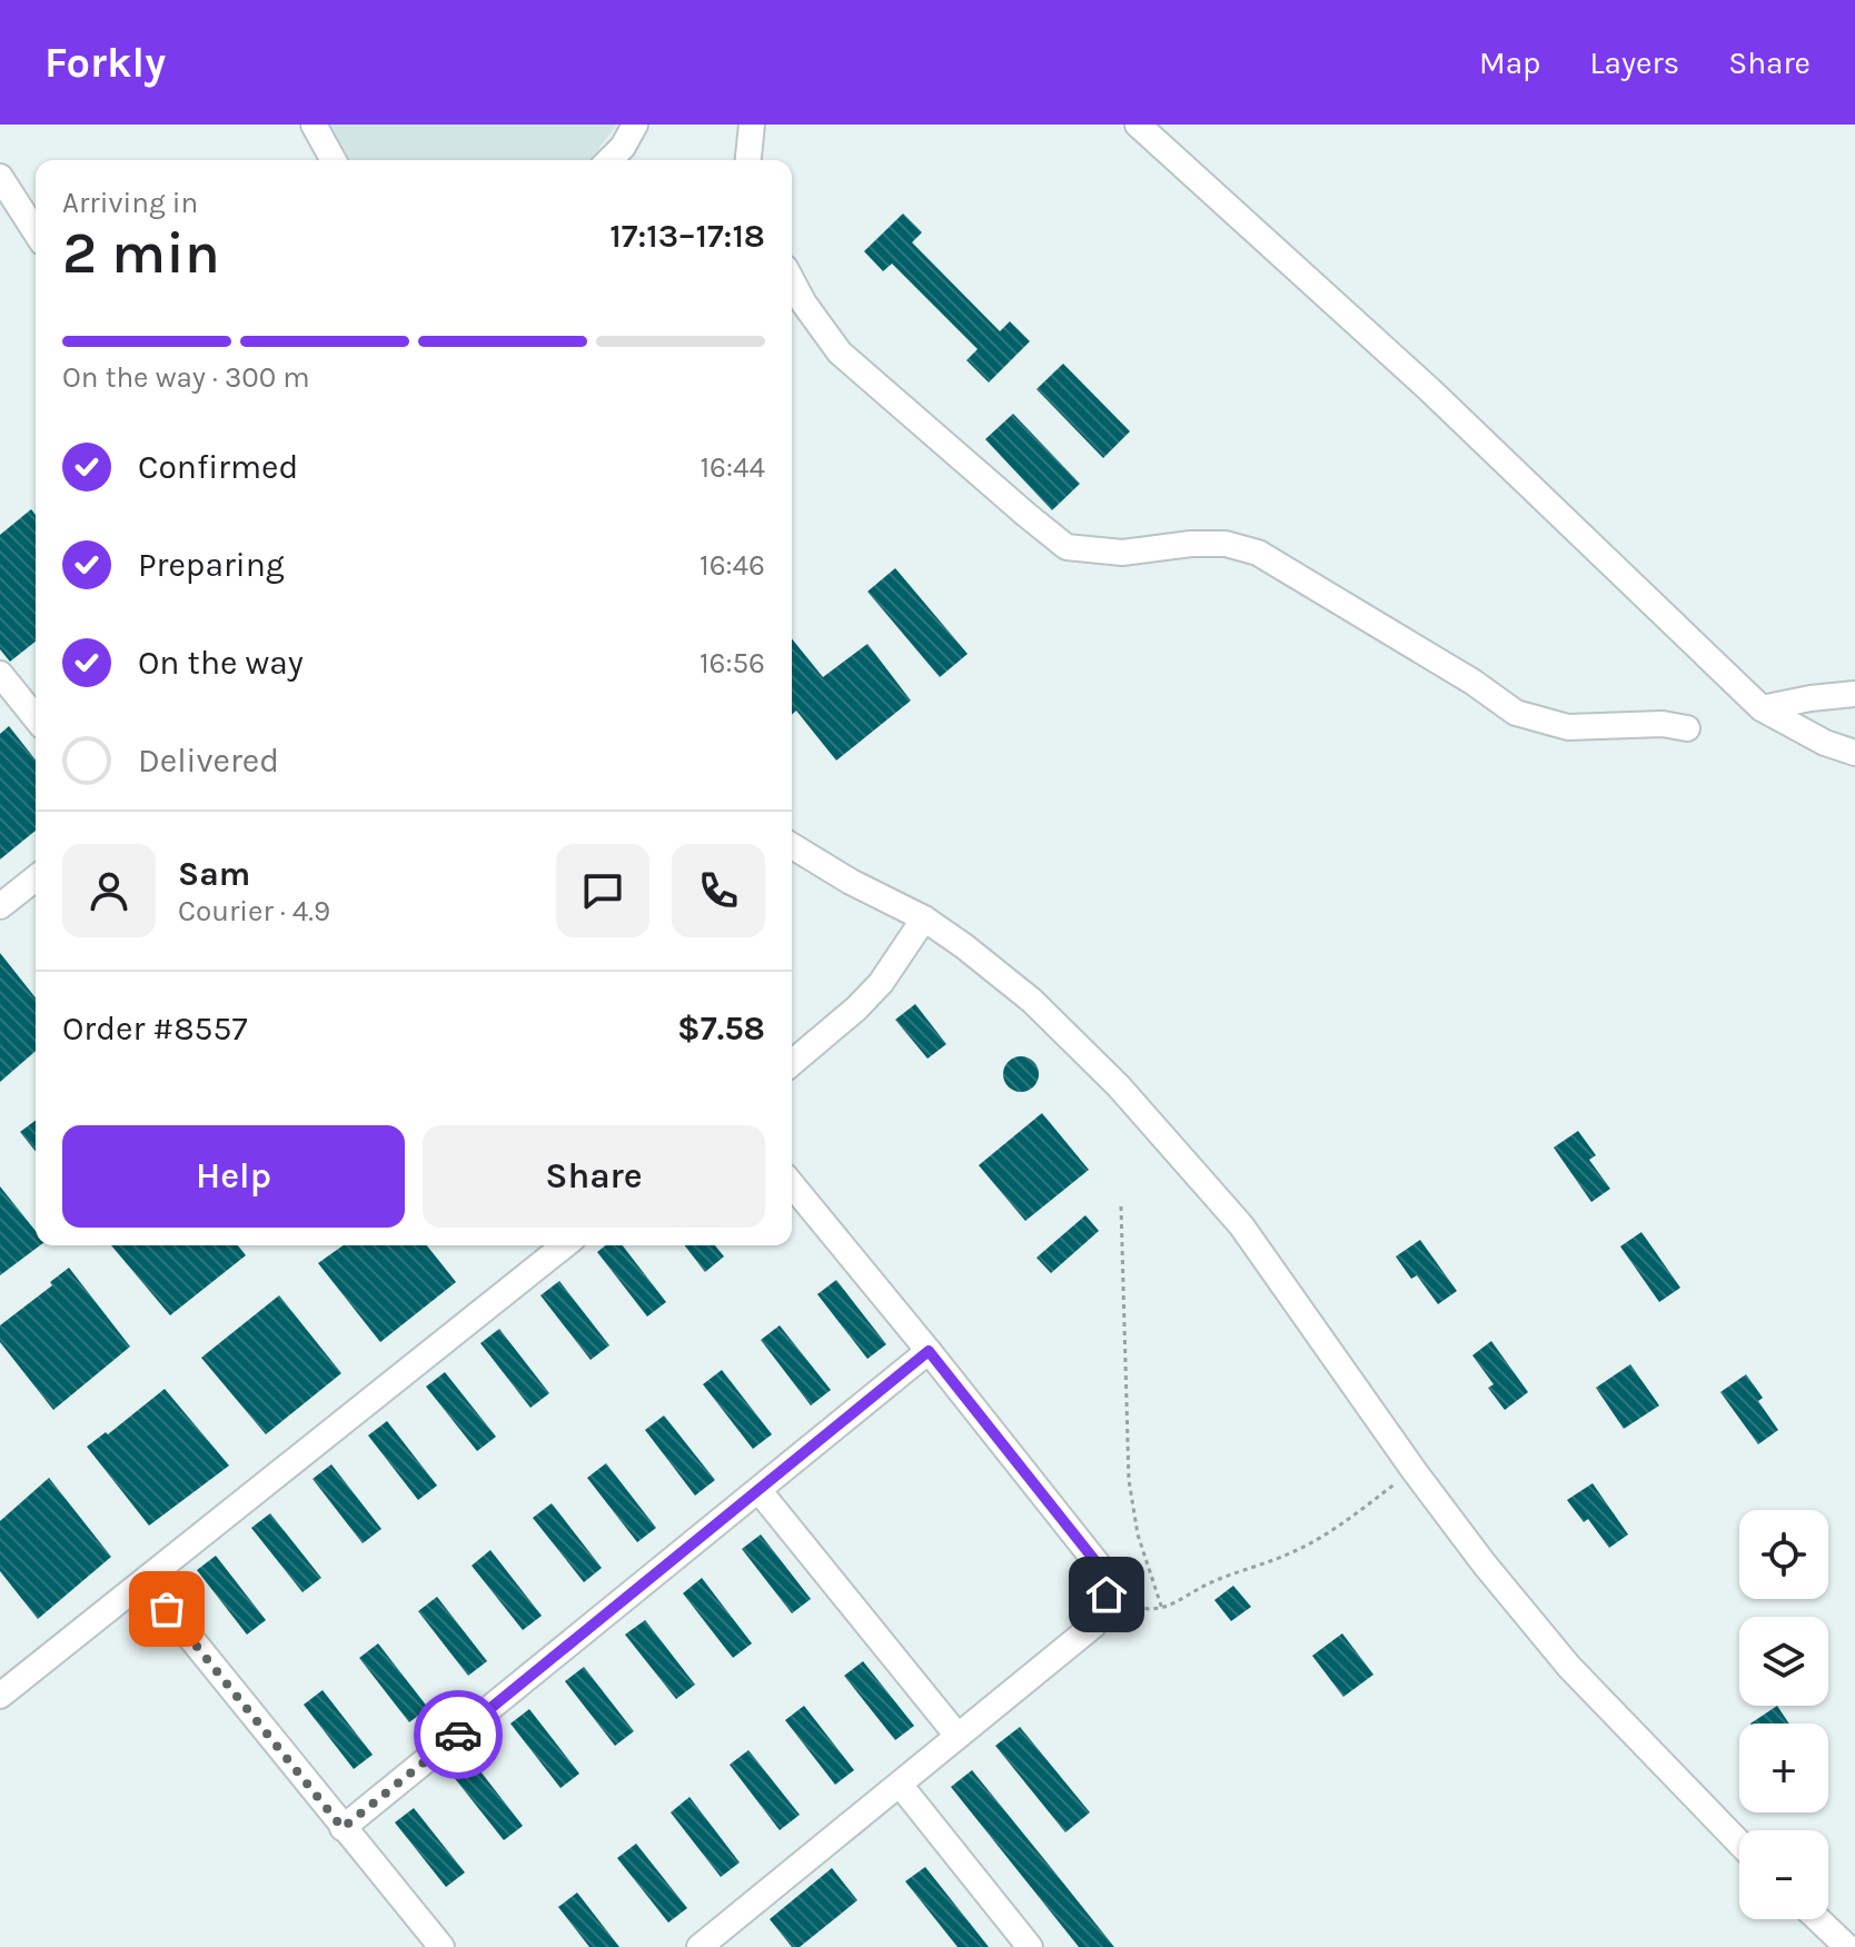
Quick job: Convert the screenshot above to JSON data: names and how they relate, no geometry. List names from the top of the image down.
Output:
{
  "page": {
    "header": "Forkly",
    "nav": ["Map", "Layers", "Share"],
    "heading": ["2 min", "Arriving in", "17:13–17:18"],
    "panel": [
      "Sam",
      "Courier · 4.9",
      "Order #8557",
      "$7.58"
    ],
    "bar": "On the way · 300 m",
    "list": [
      ["Confirmed", "16:44"],
      ["Preparing", "16:46"],
      ["On the way", "16:56"],
      "Delivered"
    ],
    "buttons": ["Help", "Share"],
    "map_buttons": ["+", "−"]
  }
}
